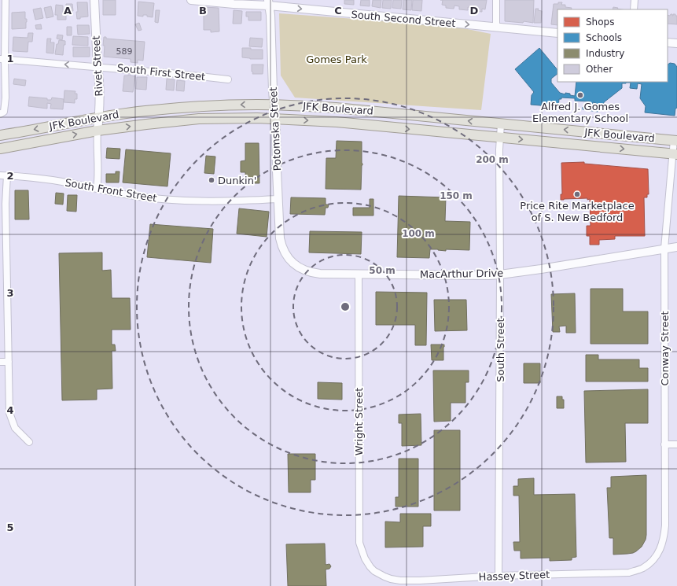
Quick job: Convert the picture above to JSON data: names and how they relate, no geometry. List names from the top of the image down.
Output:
{
  "streets": {
    "main road": ["JFK Boulevard"],
    "street": [
      "South Second Street",
      "Rivet Street",
      "South First Street",
      "Potomska Street",
      "South Front Street",
      "MacArthur Drive",
      "Conway Street",
      "South Street",
      "Wright Street",
      "Hassey Street"
    ]
  },
  "crossings": [
    ["South Second Street", "Potomska Street"],
    ["Rivet Street", "South First Street"],
    ["Rivet Street", "JFK Boulevard"],
    ["Rivet Street", "South Front Street"],
    ["JFK Boulevard", "Potomska Street"],
    ["JFK Boulevard", "Conway Street"],
    ["JFK Boulevard", "South Street"],
    ["Potomska Street", "South Front Street"],
    ["Potomska Street", "MacArthur Drive"],
    ["MacArthur Drive", "Conway Street"],
    ["MacArthur Drive", "South Street"],
    ["MacArthur Drive", "Wright Street"],
    ["Conway Street", "Hassey Street"],
    ["South Street", "Hassey Street"],
    ["Wright Street", "Hassey Street"]
  ],
  "one_way": ["South Second Street", "South First Street"],
  "parks": ["Gomes Park"],
  "places": ["Alfred J. Gomes Elementary School", "Dunkin'", "Price Rite Marketplace of S. New Bedford"],
  "house_numbers": ["589"],
  "legend": [
    "Shops",
    "Schools",
    "Industry",
    "Other"
  ],
  "grid": {
    "columns": [
      "A",
      "B",
      "C",
      "D"
    ],
    "rows": [
      "1",
      "2",
      "3",
      "4",
      "5"
    ]
  },
  "rings": [
    "200 m",
    "150 m",
    "100 m",
    "50 m"
  ]
}
